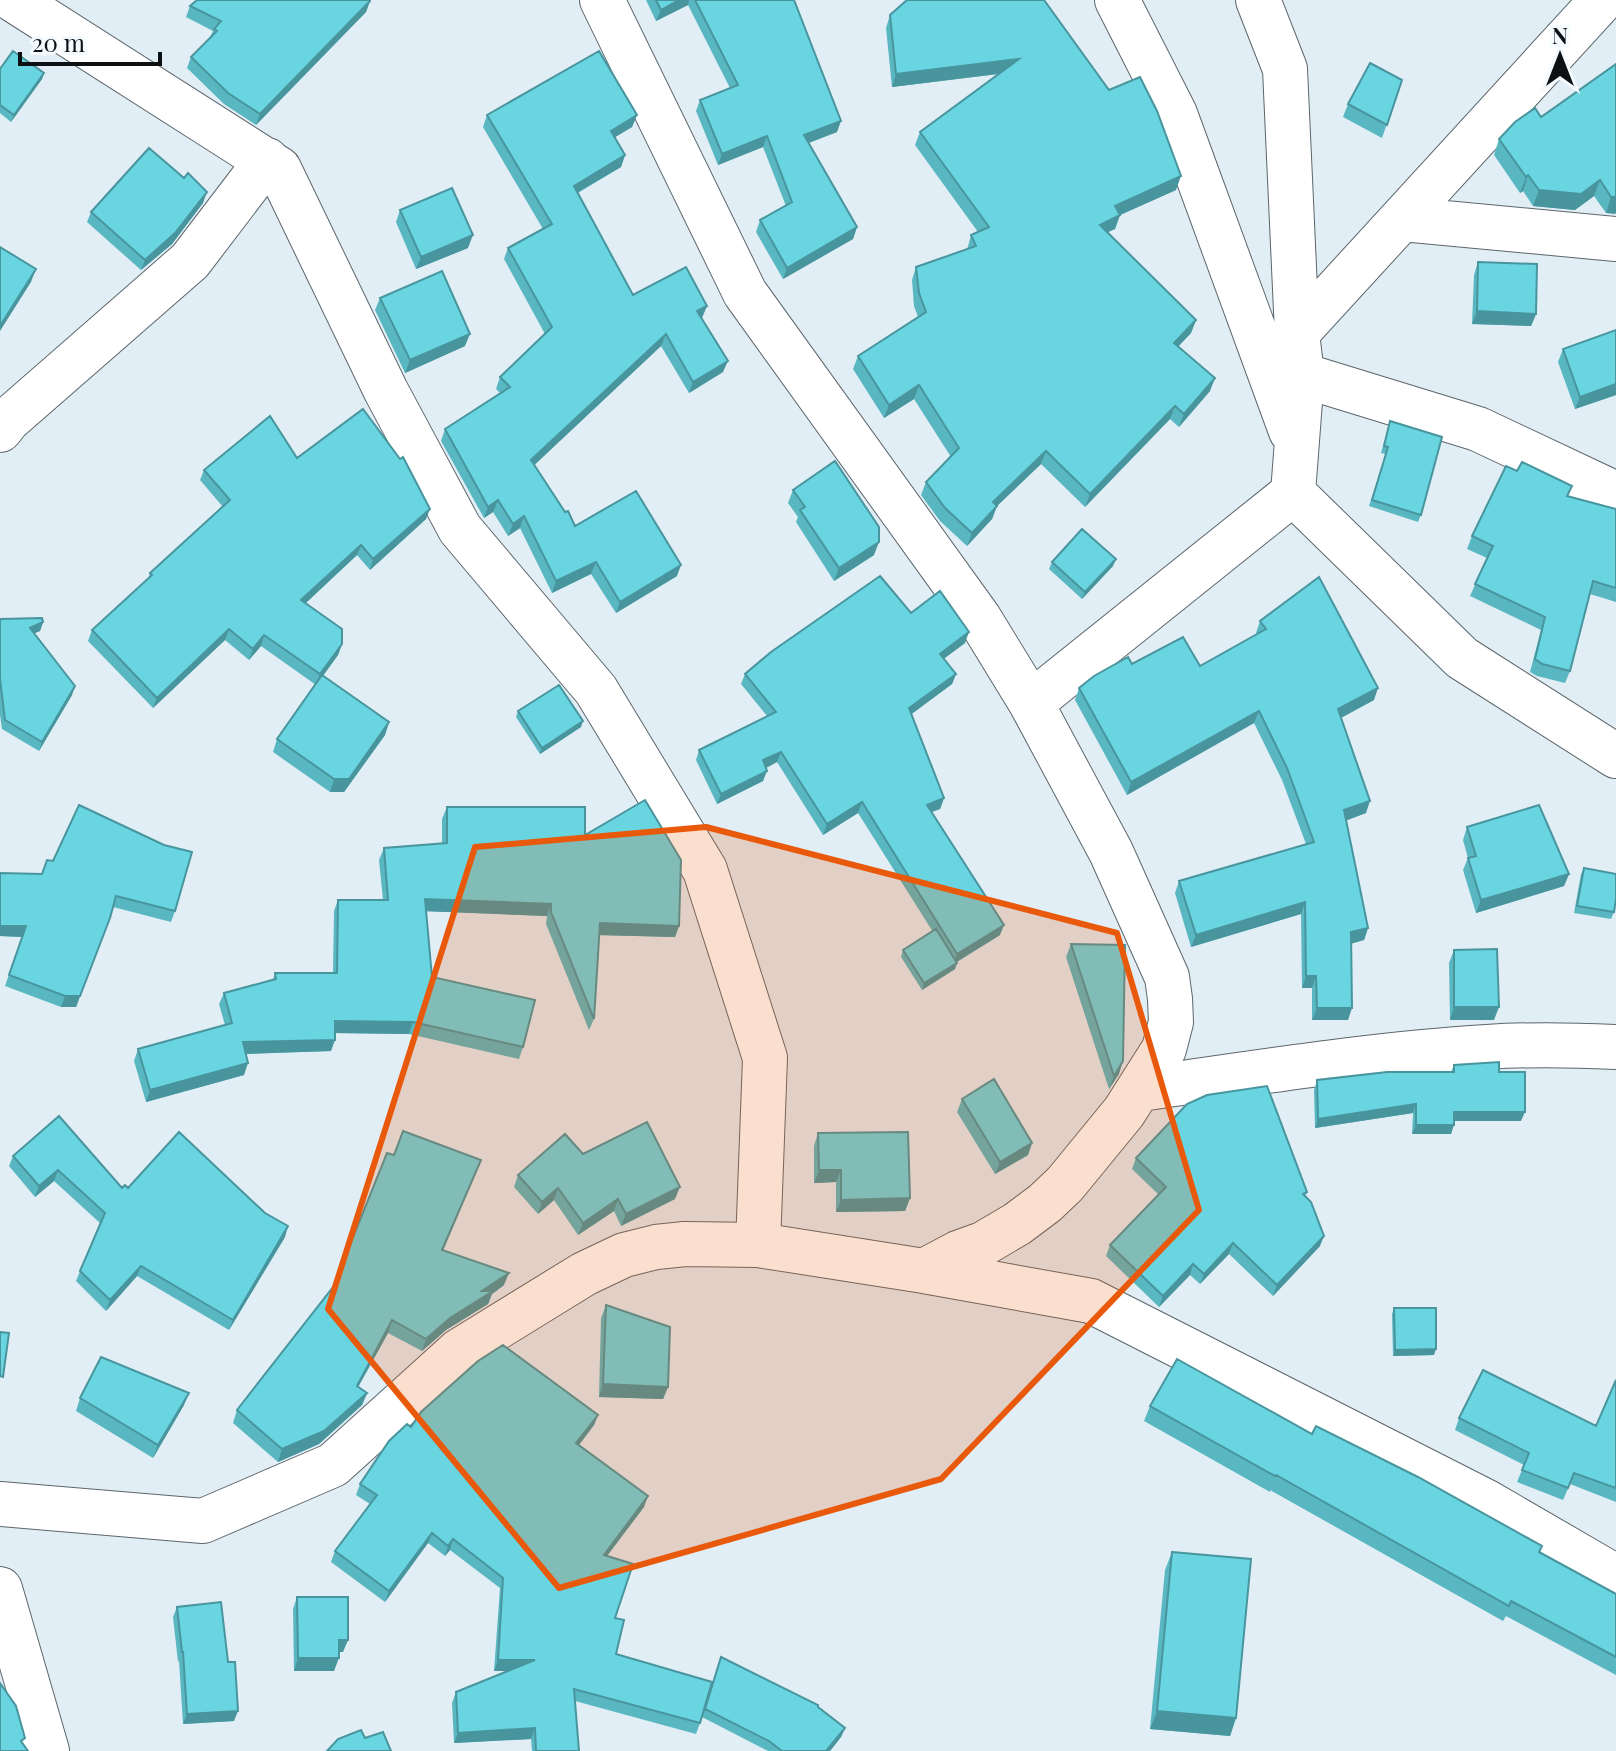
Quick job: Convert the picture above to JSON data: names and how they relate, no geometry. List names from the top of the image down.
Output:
{
  "scale_bar": "20 m",
  "north": "top"
}
